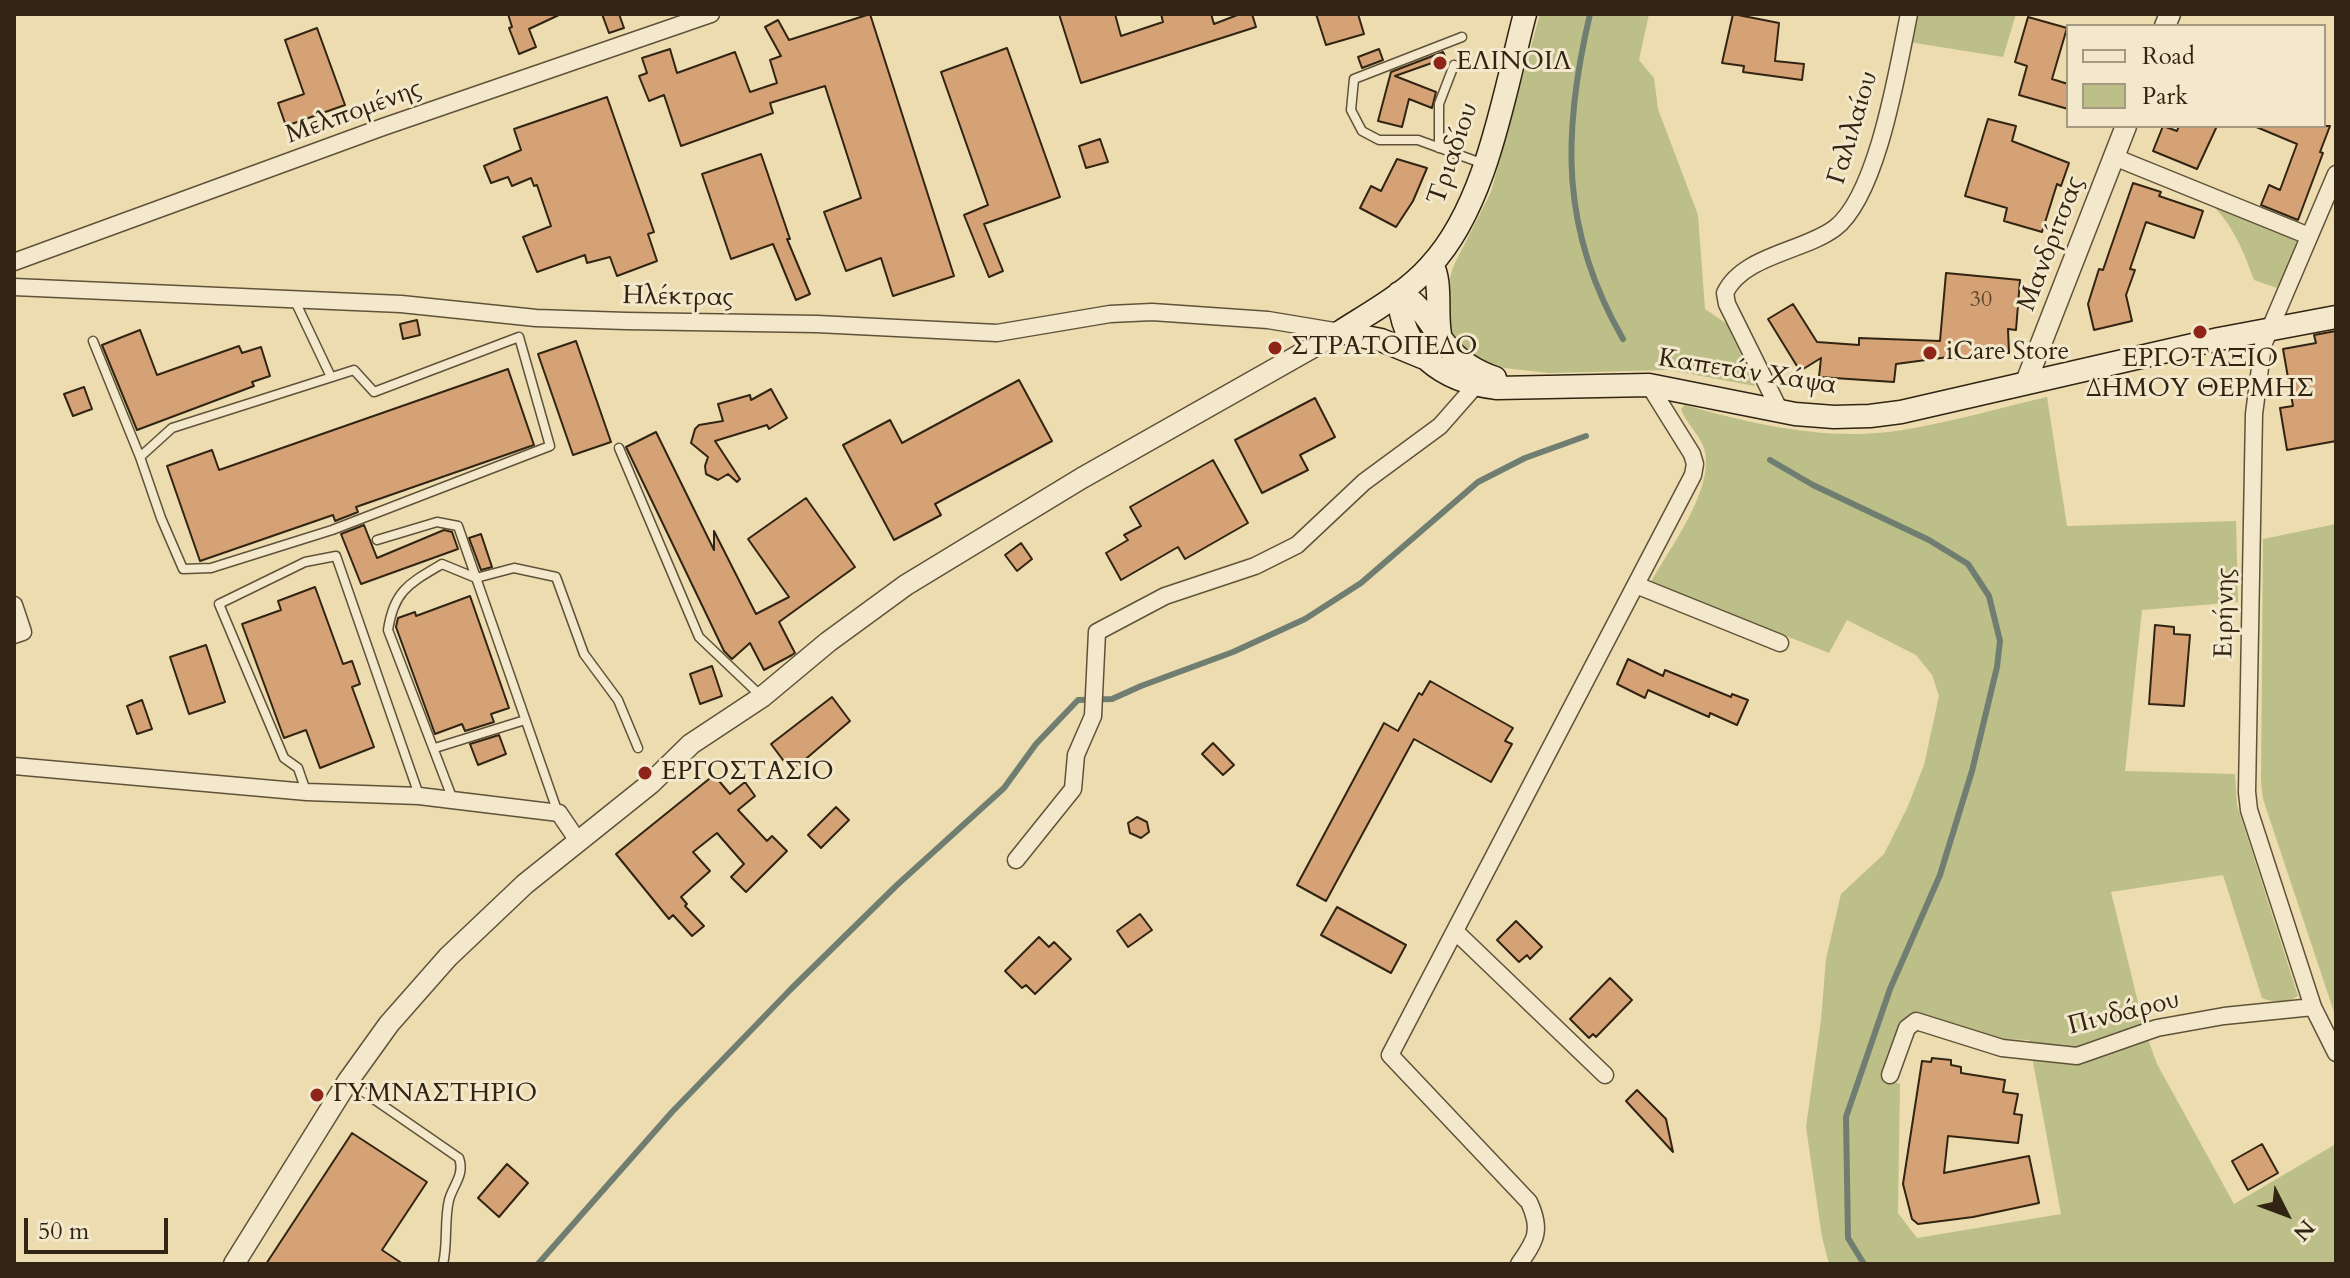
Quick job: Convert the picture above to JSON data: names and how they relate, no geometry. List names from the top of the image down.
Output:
{
  "streets": {
    "main road": ["Τριαδίου", "Καπετάν Χάψα"],
    "street": [
      "Μελπομένης",
      "Γαλιλαίου",
      "Μανδρίτσας",
      "Ηλέκτρας",
      "Ειρήνης",
      "Πινδάρου"
    ]
  },
  "crossings": [
    ["Γαλιλαίου", "Καπετάν Χάψα"],
    ["Τριαδίου", "Ηλέκτρας"],
    ["Τριαδίου", "Καπετάν Χάψα"],
    ["Μανδρίτσας", "Καπετάν Χάψα"],
    ["Ηλέκτρας", "Καπετάν Χάψα"],
    ["Καπετάν Χάψα", "Ειρήνης"],
    ["Ειρήνης", "Πινδάρου"]
  ],
  "places": [
    "ΕΛΙΝΟΙΛ",
    "ΕΡΓΟΤΑΞΙΟ ΔΗΜΟΥ ΘΕΡΜΗΣ",
    "ΣΤΡΑΤΟΠΕΔΟ",
    "iCare Store",
    "ΕΡΓΟΣΤΑΣΙΟ",
    "ΓΥΜΝΑΣΤΗΡΙΟ"
  ],
  "house_numbers": ["30"],
  "legend": ["Road", "Park"],
  "scale_bar": "50 m",
  "north": "bottom right"
}
